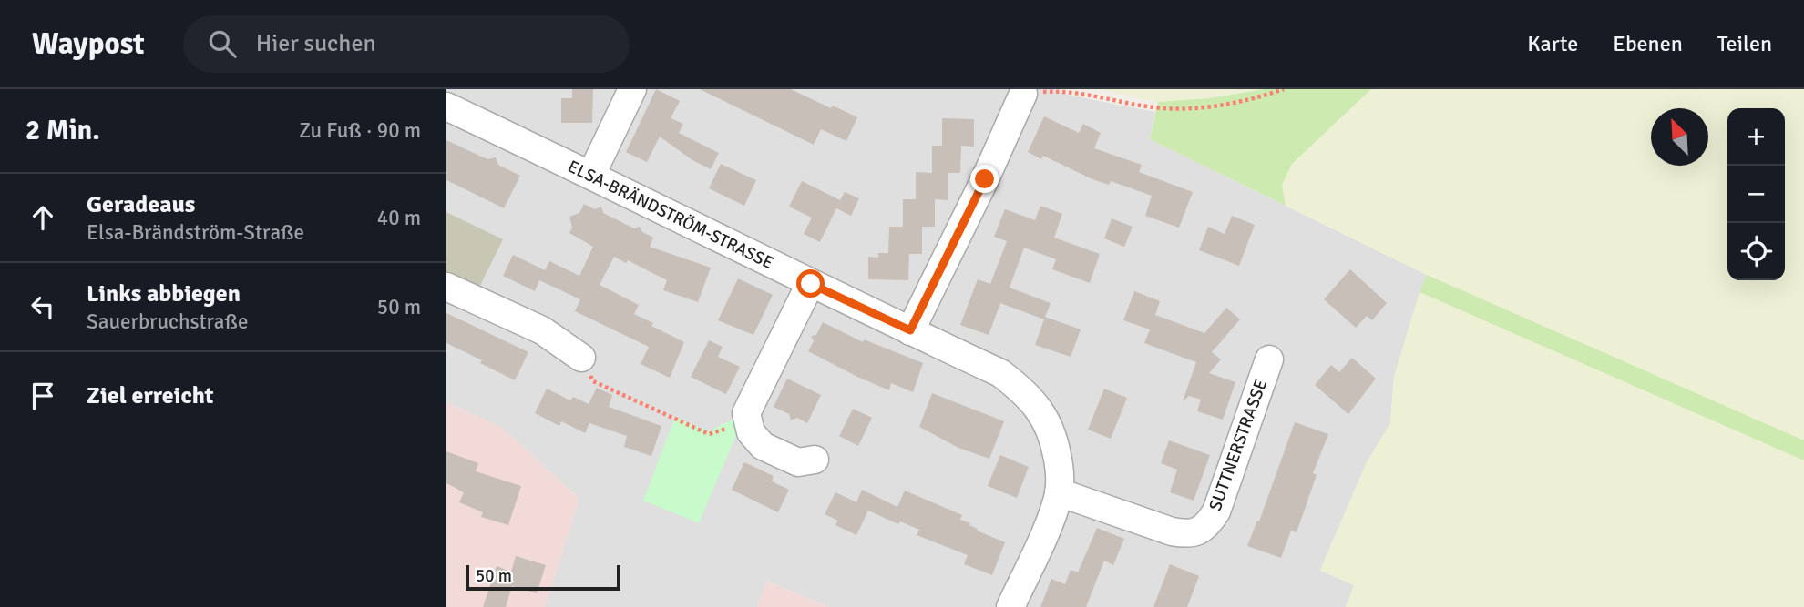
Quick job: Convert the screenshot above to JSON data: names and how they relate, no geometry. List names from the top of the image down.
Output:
{
  "streets": {
    "street": ["ELSA-BRÄNDSTRÖM-STRASSE", "SUTTNERSTRASSE"]
  },
  "crossings": [
    ["ELSA-BRÄNDSTRÖM-STRASSE", "SUTTNERSTRASSE"]
  ],
  "scale_bar": "50 m",
  "north": "top left",
  "page": {
    "header": "Waypost",
    "search": "Hier suchen",
    "nav": ["Karte", "Ebenen", "Teilen"],
    "heading": ["2 Min.", "Zu Fuß · 90 m"],
    "map_buttons": ["+", "−"],
    "list": [
      ["Geradeaus", "Elsa-Brändström-Straße", "40 m"],
      ["Links abbiegen", "Sauerbruchstraße", "50 m"],
      "Ziel erreicht"
    ],
    "scale": "50 m"
  }
}
